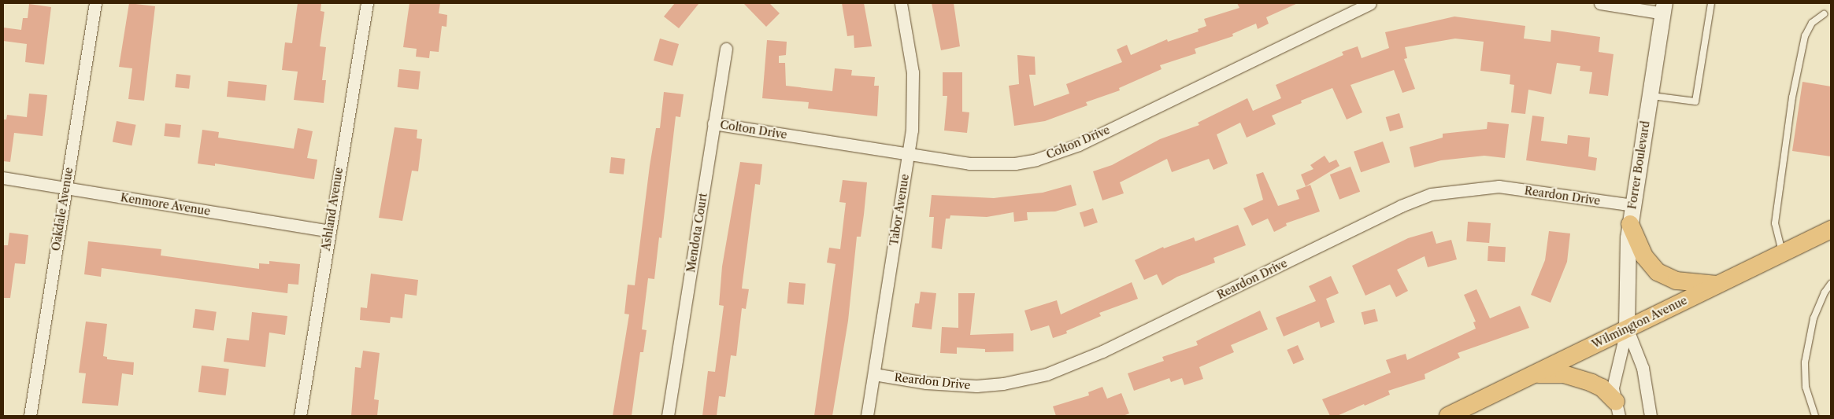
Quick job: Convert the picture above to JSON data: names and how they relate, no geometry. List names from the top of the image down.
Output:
{
  "streets": {
    "main road": ["Wilmington Avenue"],
    "street": [
      "Colton Drive",
      "Forrer Boulevard",
      "Reardon Drive",
      "Kenmore Avenue",
      "Oakdale Avenue",
      "Ashland Avenue",
      "Tabor Avenue",
      "Mendota Court"
    ]
  },
  "crossings": [
    ["Colton Drive", "Tabor Avenue"],
    ["Colton Drive", "Mendota Court"],
    ["Forrer Boulevard", "Reardon Drive"],
    ["Forrer Boulevard", "Wilmington Avenue"],
    ["Reardon Drive", "Tabor Avenue"],
    ["Kenmore Avenue", "Oakdale Avenue"],
    ["Kenmore Avenue", "Ashland Avenue"]
  ]
}
